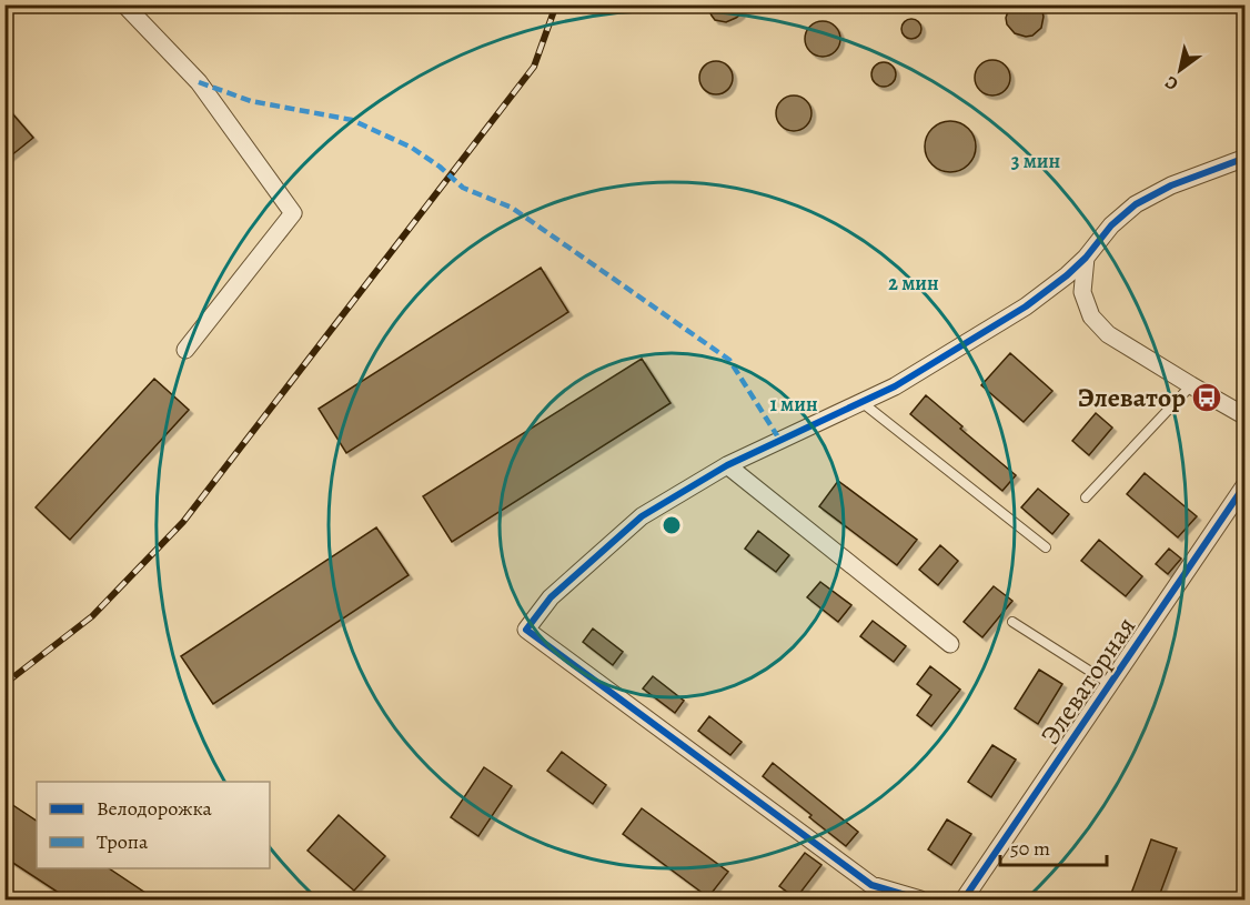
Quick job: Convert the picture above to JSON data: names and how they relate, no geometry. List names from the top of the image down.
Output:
{
  "streets": {
    "street": ["Элеваторная"]
  },
  "places": {
    "bus stop": ["Элеватор"]
  },
  "legend": ["Велодорожка", "Тропа"],
  "scale_bar": "50 m",
  "north": "bottom left",
  "rings": ["3 мин", "2 мин", "1 мин"]
}
